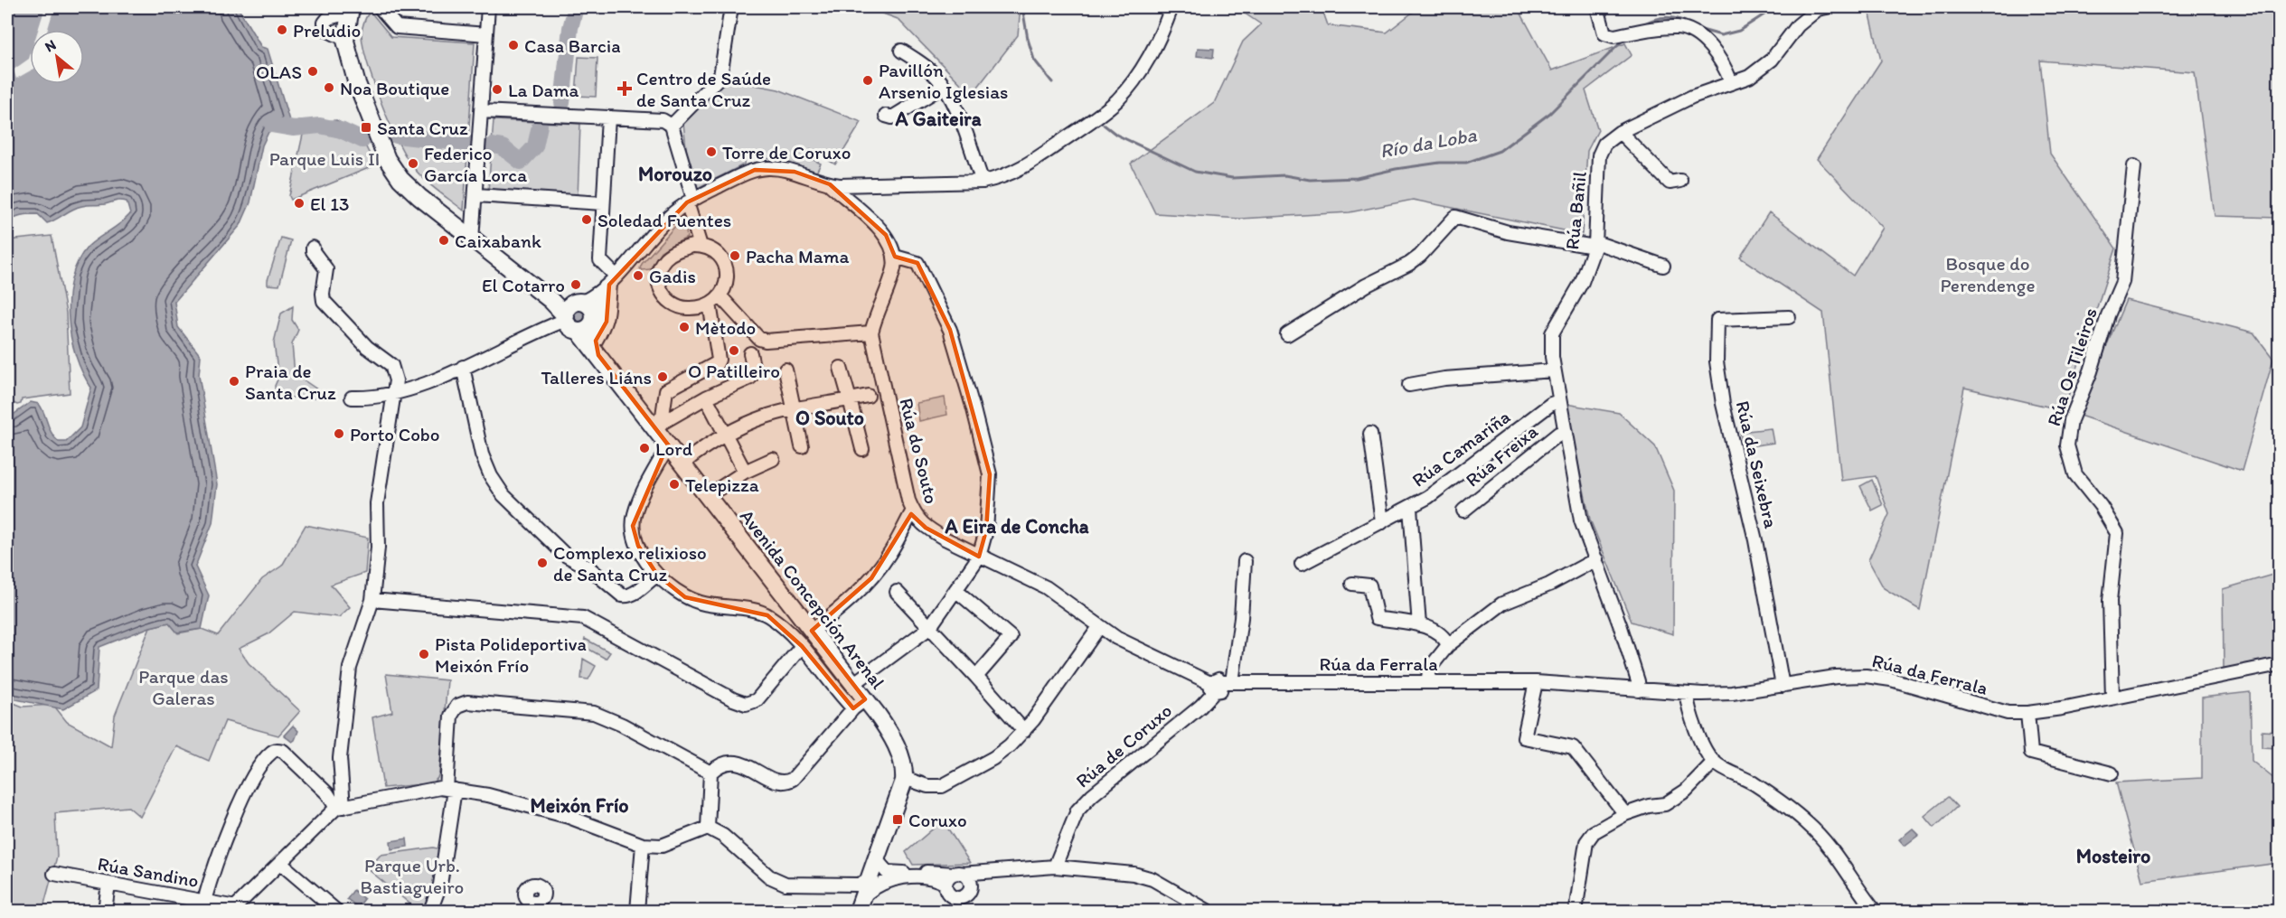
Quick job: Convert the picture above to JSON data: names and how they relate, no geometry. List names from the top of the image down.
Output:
{
  "streets": {
    "main road": ["Avenida Concepción Arenal"],
    "street": [
      "Rúa Bañil",
      "Rúa Os Tileiros",
      "Rúa Camariña",
      "Rúa do Souto",
      "Rúa Freixa",
      "Rúa da Seixebra",
      "Rúa da Ferrala",
      "Rúa de Coruxo",
      "Rúa Sandino"
    ]
  },
  "crossings": [
    ["Rúa Bañil", "Rúa Camariña"],
    ["Rúa Bañil", "Rúa Freixa"],
    ["Rúa Bañil", "Rúa da Ferrala"],
    ["Rúa Os Tileiros", "Rúa da Ferrala"],
    ["Rúa do Souto", "Rúa da Ferrala"],
    ["Rúa do Souto", "Rúa de Coruxo"],
    ["Rúa da Seixebra", "Rúa da Ferrala"],
    ["Rúa da Ferrala", "Rúa de Coruxo"]
  ],
  "districts": [
    "A Gaiteira",
    "Morouzo",
    "O Souto",
    "A Eira de Concha",
    "Meixón Frío",
    "Mosteiro"
  ],
  "water": ["Río da Loba"],
  "parks": [
    "Parque Luis II",
    "Bosque do Perendenge",
    "Parque das Galeras",
    "Parque Urb. Bastiagueiro"
  ],
  "places": {
    "other": [
      "Preludio",
      "Casa Barcia",
      "OLAS",
      "Pavillón Arsenio Iglesias",
      "Noa Boutique",
      "La Dama",
      "Torre de Coruxo",
      "Federico García Lorca",
      "El 13",
      "Soledad Fuentes",
      "Caixabank",
      "Pacha Mama",
      "Gadis",
      "El Cotarro",
      "Mètodo",
      "O Patilleiro",
      "Talleres Liáns",
      "Praia de Santa Cruz",
      "Porto Cobo",
      "Lord",
      "Telepizza",
      "Complexo relixioso de Santa Cruz",
      "Pista Polideportiva Meixón Frío"
    ],
    "health": ["Centro de Saúde de Santa Cruz"],
    "transit": ["Santa Cruz", "Coruxo"]
  },
  "north": "top left"
}
